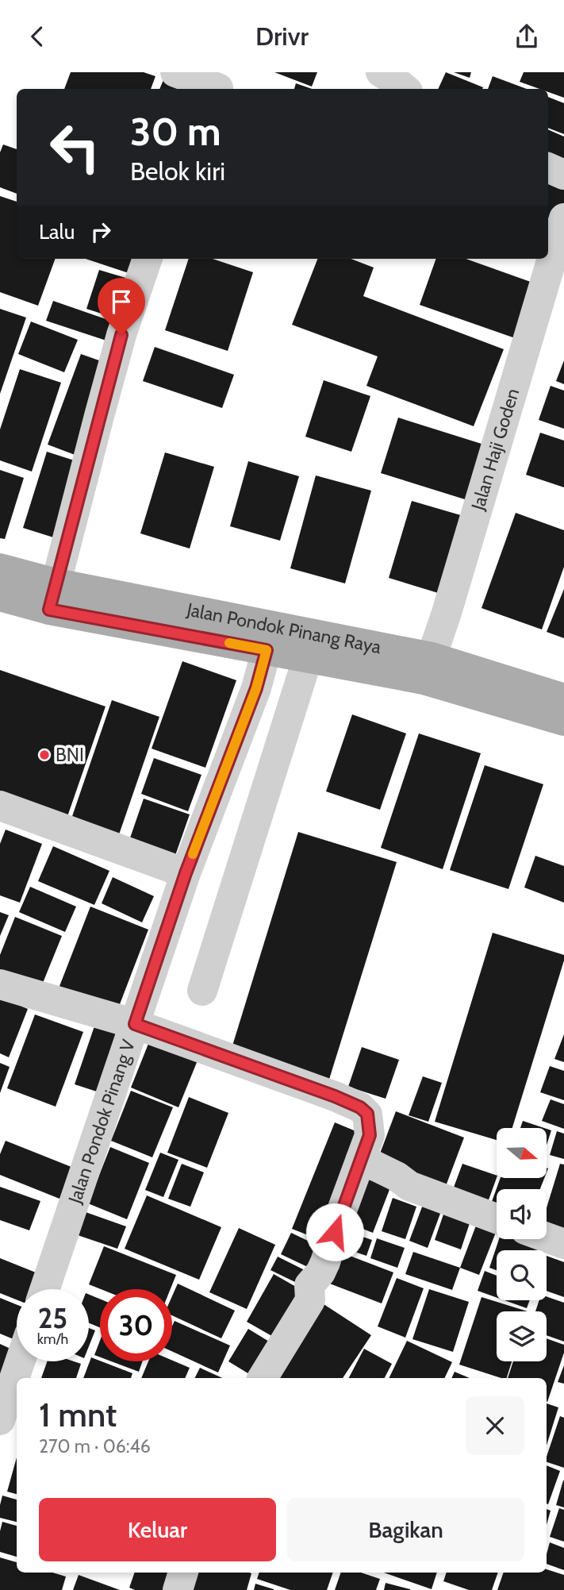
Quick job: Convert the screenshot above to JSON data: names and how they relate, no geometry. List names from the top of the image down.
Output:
{
  "streets": {
    "main road": ["Jalan Pondok Pinang Raya"],
    "street": ["Jalan Haji Goden", "Jalan Pondok Pinang V"]
  },
  "crossings": [
    ["Jalan Haji Goden", "Jalan Pondok Pinang Raya"],
    ["Jalan Pondok Pinang Raya", "Jalan Pondok Pinang V"]
  ],
  "places": ["BNI"],
  "north": "right",
  "page": {
    "header": "Drivr",
    "turn": ["30 m", "Belok kiri"],
    "then": "Lalu",
    "speed": "25 km/h",
    "limit": "30",
    "heading": ["1 mnt", "270 m · 06:46"],
    "buttons": ["Keluar", "Bagikan"]
  }
}
